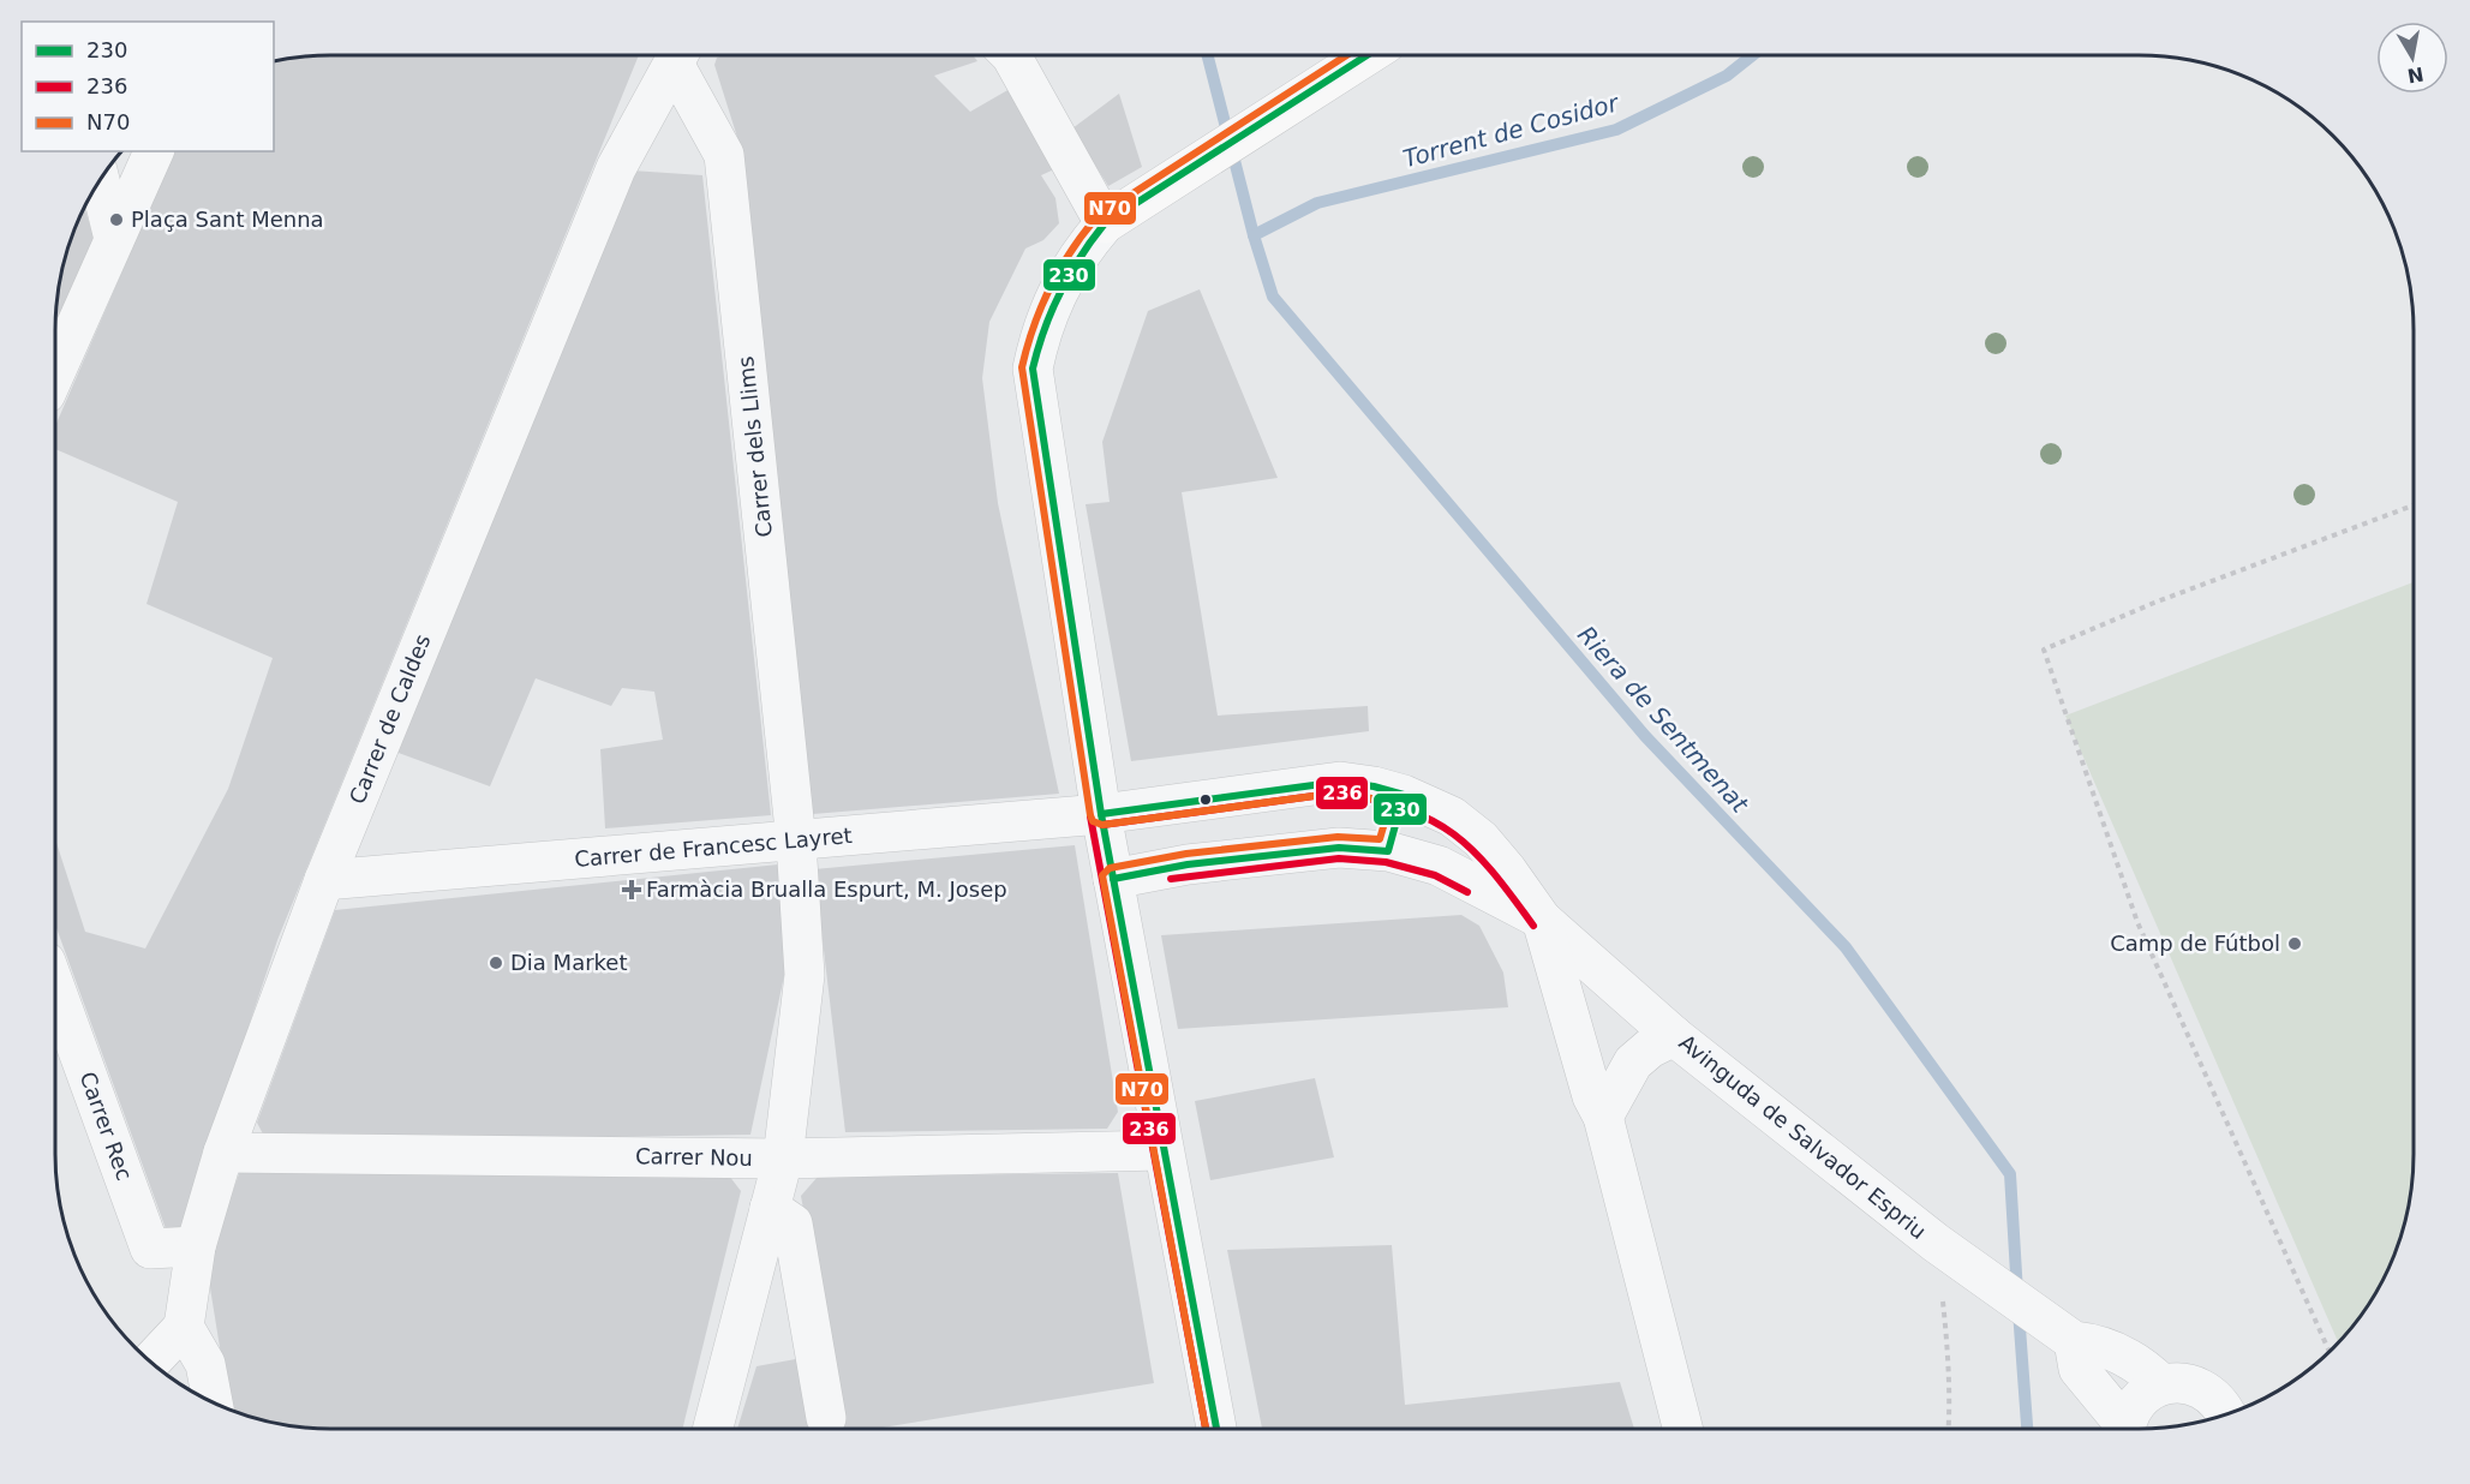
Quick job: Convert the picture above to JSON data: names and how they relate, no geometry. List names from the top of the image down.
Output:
{
  "streets": {
    "street": [
      "Carrer dels Llims",
      "Carrer de Caldes",
      "Carrer de Francesc Layret",
      "Carrer Rec",
      "Avinguda de Salvador Espriu",
      "Carrer Nou"
    ]
  },
  "crossings": [
    ["Carrer dels Llims", "Carrer de Francesc Layret"],
    ["Carrer dels Llims", "Carrer Nou"],
    ["Carrer de Caldes", "Carrer de Francesc Layret"],
    ["Carrer de Caldes", "Carrer Rec"],
    ["Carrer de Caldes", "Carrer Nou"],
    ["Carrer de Francesc Layret", "Avinguda de Salvador Espriu"]
  ],
  "water": ["Torrent de Cosidor", "Riera de Sentmenat"],
  "places": {
    "other": ["Plaça Sant Menna", "Camp de Fútbol", "Dia Market"],
    "health": ["Farmàcia Brualla Espurt, M. Josep"]
  },
  "lines": ["transit line 230", "transit line N70", "transit line 236"],
  "legend": ["230", "236", "N70"],
  "north": "bottom"
}
